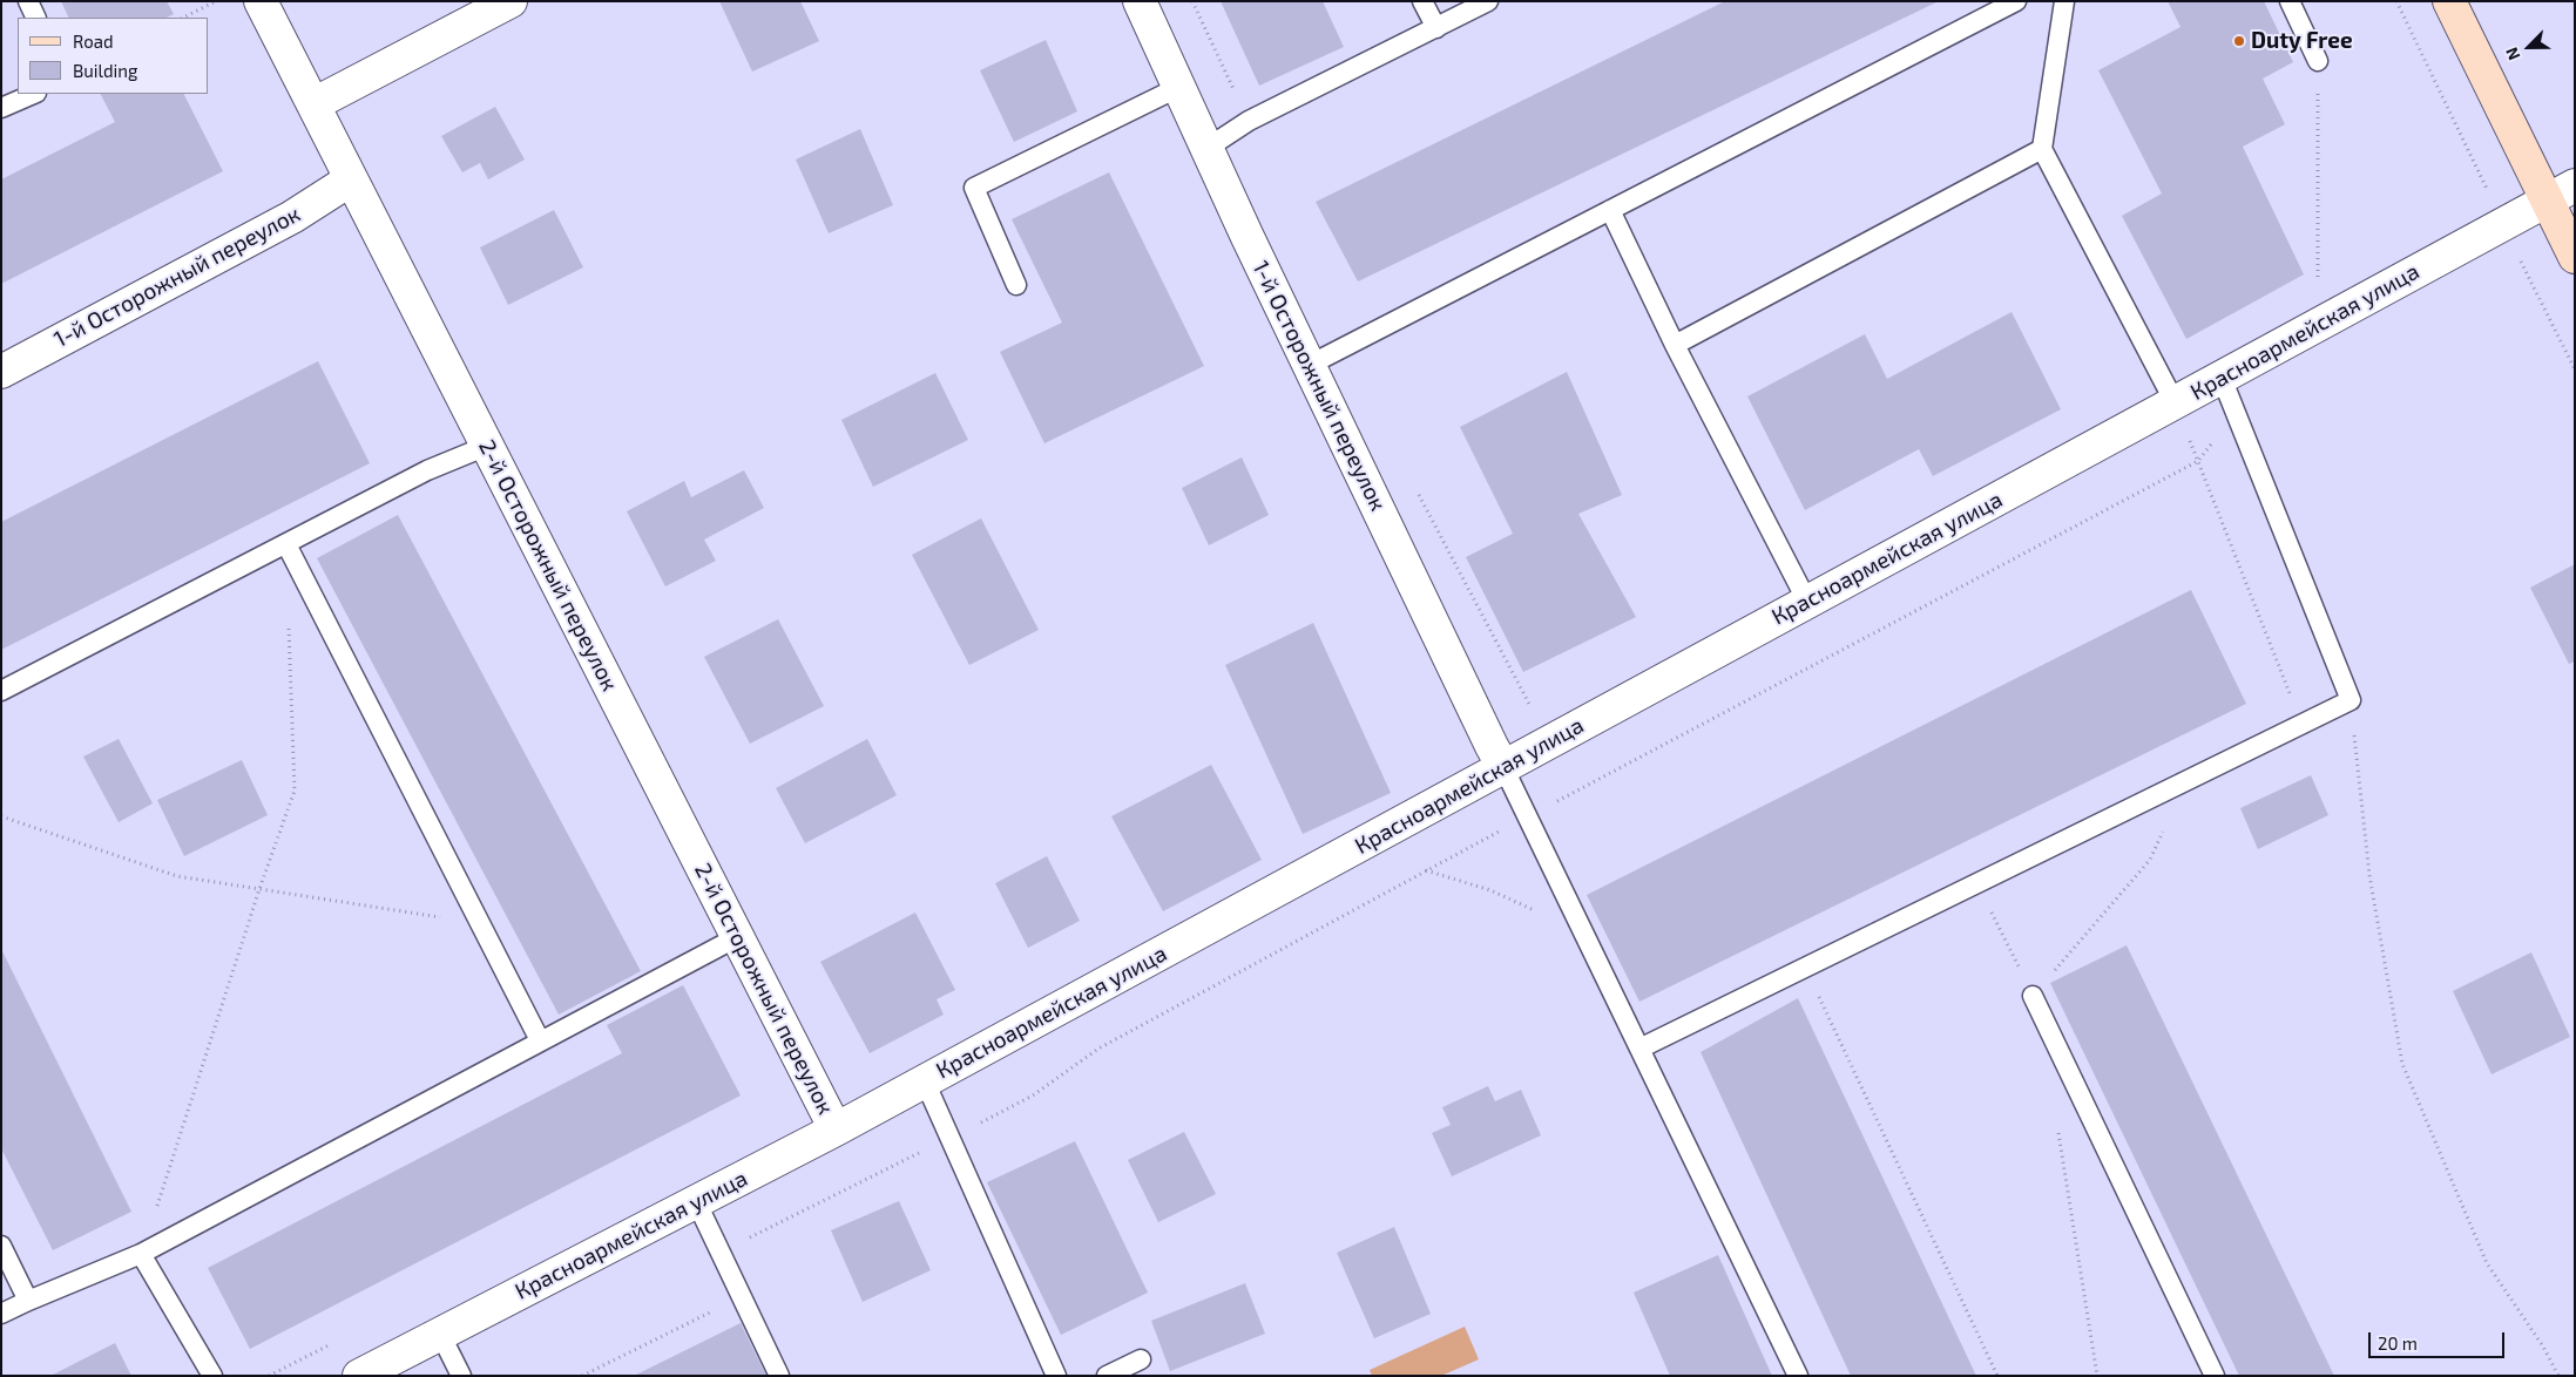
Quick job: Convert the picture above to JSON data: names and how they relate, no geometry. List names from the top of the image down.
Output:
{
  "streets": {
    "street": ["1-й Осторожный переулок", "Красноармейская улица", "2-й Осторожный переулок"]
  },
  "crossings": [
    ["1-й Осторожный переулок", "Красноармейская улица"],
    ["1-й Осторожный переулок", "2-й Осторожный переулок"],
    ["Красноармейская улица", "2-й Осторожный переулок"]
  ],
  "places": ["Duty Free"],
  "legend": ["Road", "Building"],
  "scale_bar": "20 m",
  "north": "bottom left"
}
